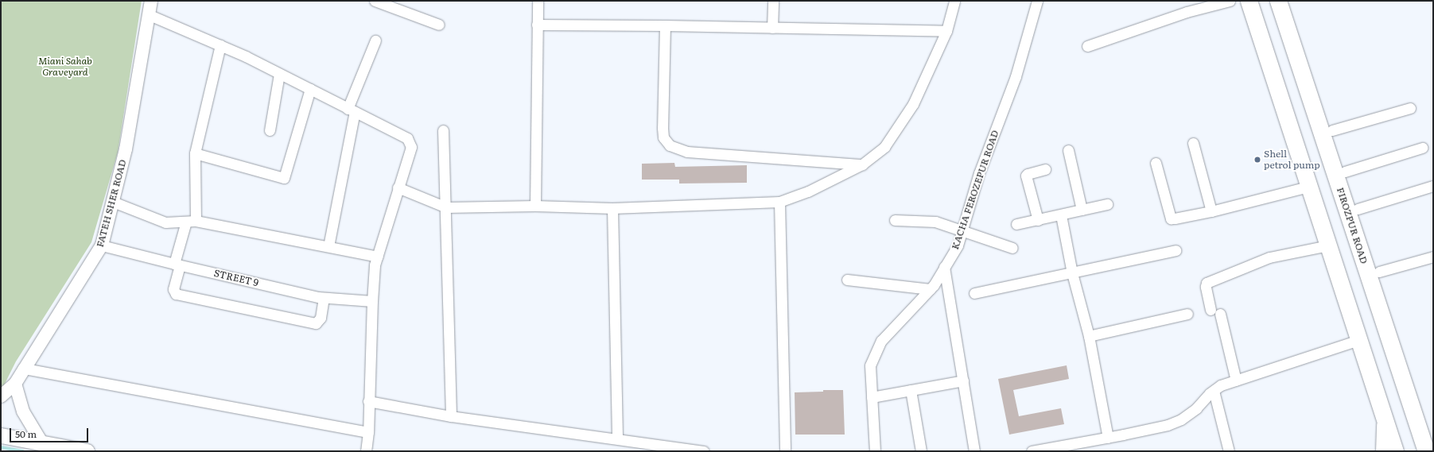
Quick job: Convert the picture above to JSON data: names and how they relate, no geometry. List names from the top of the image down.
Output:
{
  "streets": {
    "main road": ["FIROZPUR ROAD"],
    "street": ["KACHA FEROZEPUR ROAD", "FATEH SHER ROAD", "STREET 9"]
  },
  "crossings": [
    ["FATEH SHER ROAD", "STREET 9"]
  ],
  "parks": ["Miani Sahab Graveyard"],
  "places": ["Shell petrol pump"],
  "scale_bar": "50 m"
}
